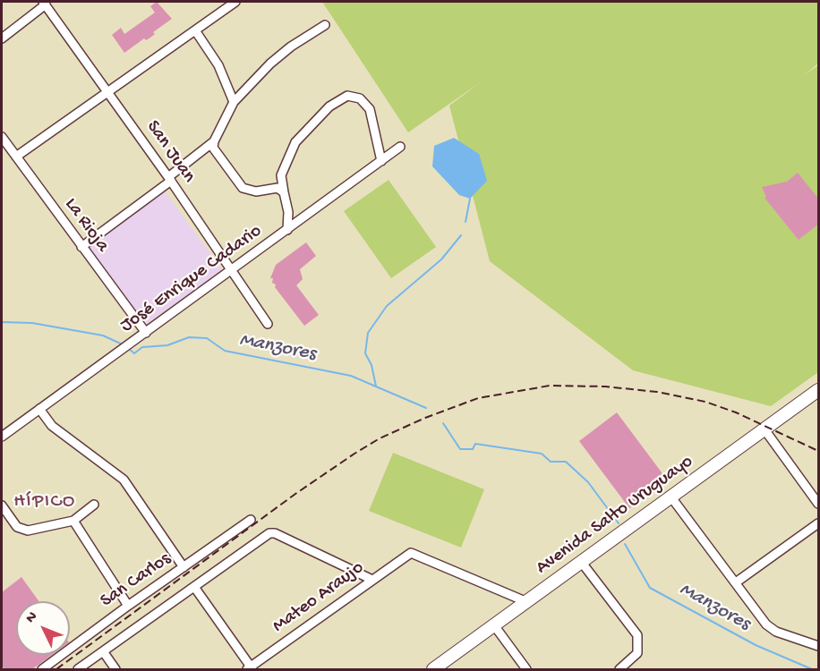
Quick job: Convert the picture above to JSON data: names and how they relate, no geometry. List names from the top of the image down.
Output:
{
  "streets": {
    "main road": ["Avenida Salto Uruguayo"],
    "street": [
      "San Juan",
      "La Rioja",
      "José Enrique Cadario",
      "San Carlos",
      "Mateo Araujo"
    ]
  },
  "crossings": [
    ["San Juan", "José Enrique Cadario"],
    ["La Rioja", "José Enrique Cadario"],
    ["Avenida Salto Uruguayo", "Mateo Araujo"],
    ["San Carlos", "Mateo Araujo"]
  ],
  "districts": ["HÍPICO"],
  "water": ["Manzores"],
  "north": "top left"
}
